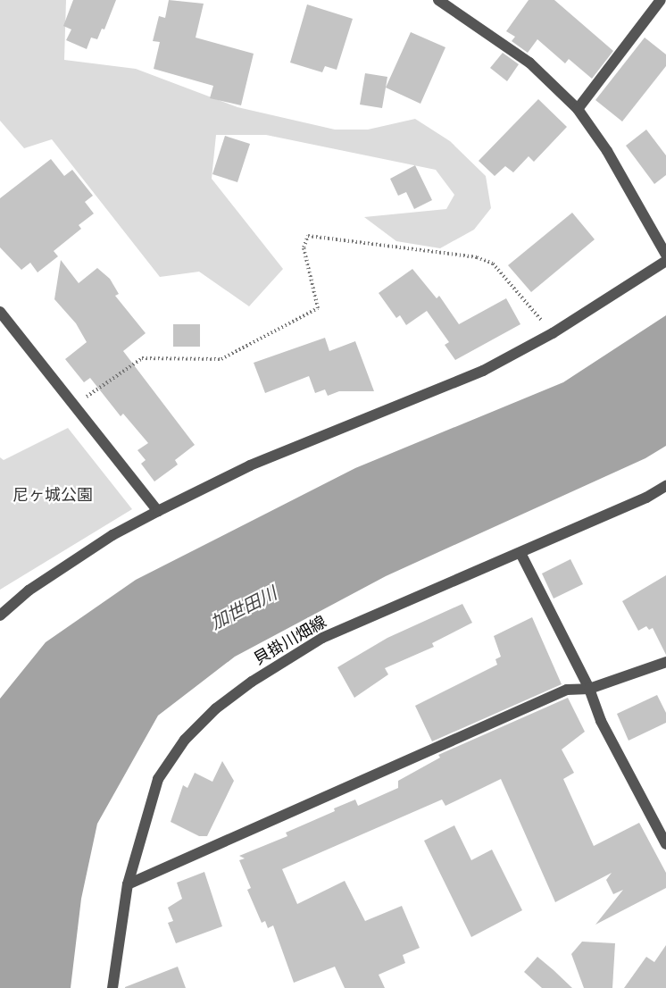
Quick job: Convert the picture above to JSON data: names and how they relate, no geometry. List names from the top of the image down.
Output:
{
  "streets": {
    "street": ["貝掛川畑線"]
  },
  "water": ["加世田川"],
  "parks": ["尼ヶ城公園"]
}
